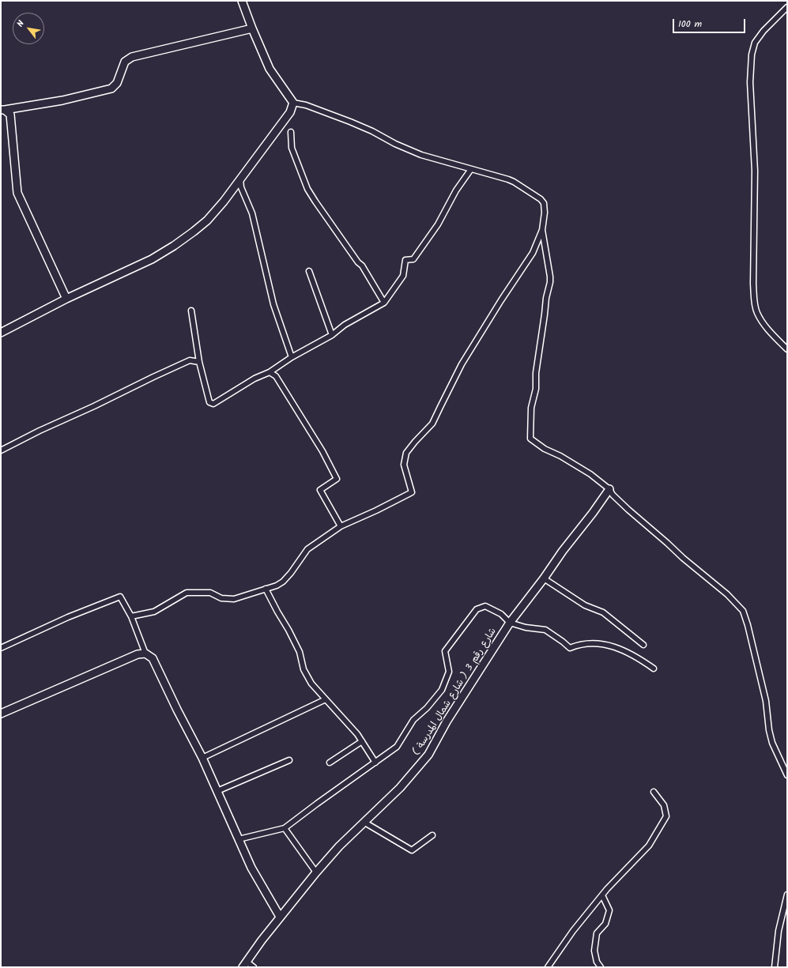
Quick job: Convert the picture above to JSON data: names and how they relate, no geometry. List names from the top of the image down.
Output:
{
  "streets": {
    "street": ["شارع رقم 3 ( شارع شمال المدرسة )"]
  },
  "scale_bar": "100 m",
  "north": "top left"
}
